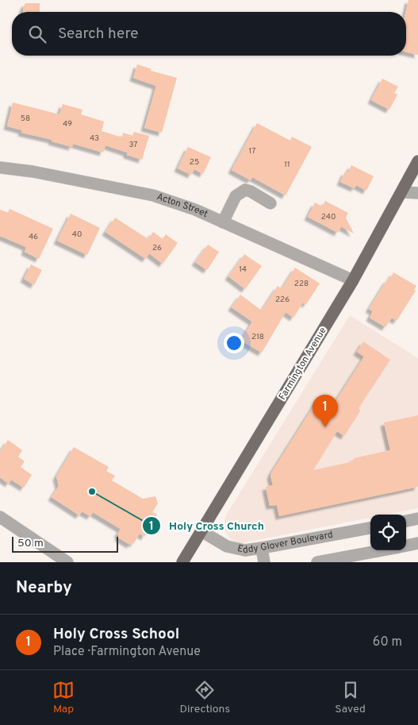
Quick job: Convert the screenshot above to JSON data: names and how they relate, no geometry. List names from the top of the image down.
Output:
{
  "streets": {
    "main road": ["Farmington Avenue"],
    "street": ["Acton Street", "Eddy Glover Boulevard"]
  },
  "crossings": [
    ["Acton Street", "Farmington Avenue"],
    ["Farmington Avenue", "Eddy Glover Boulevard"]
  ],
  "places": ["Holy Cross Church"],
  "house_numbers": [
    "58",
    "49",
    "43",
    "37",
    "17",
    "25",
    "11",
    "240",
    "40",
    "46",
    "26",
    "14",
    "228",
    "226",
    "218"
  ],
  "scale_bar": "50 m",
  "page": {
    "search": "Search here",
    "pins": "1",
    "scale": "50 m",
    "heading": "Nearby",
    "list": [
      {
        "mark": "1",
        "name": "Holy Cross School",
        "note": "Place · Farmington Avenue",
        "value": "60 m"
      }
    ],
    "nav": ["Map", "Directions", "Saved"]
  }
}
